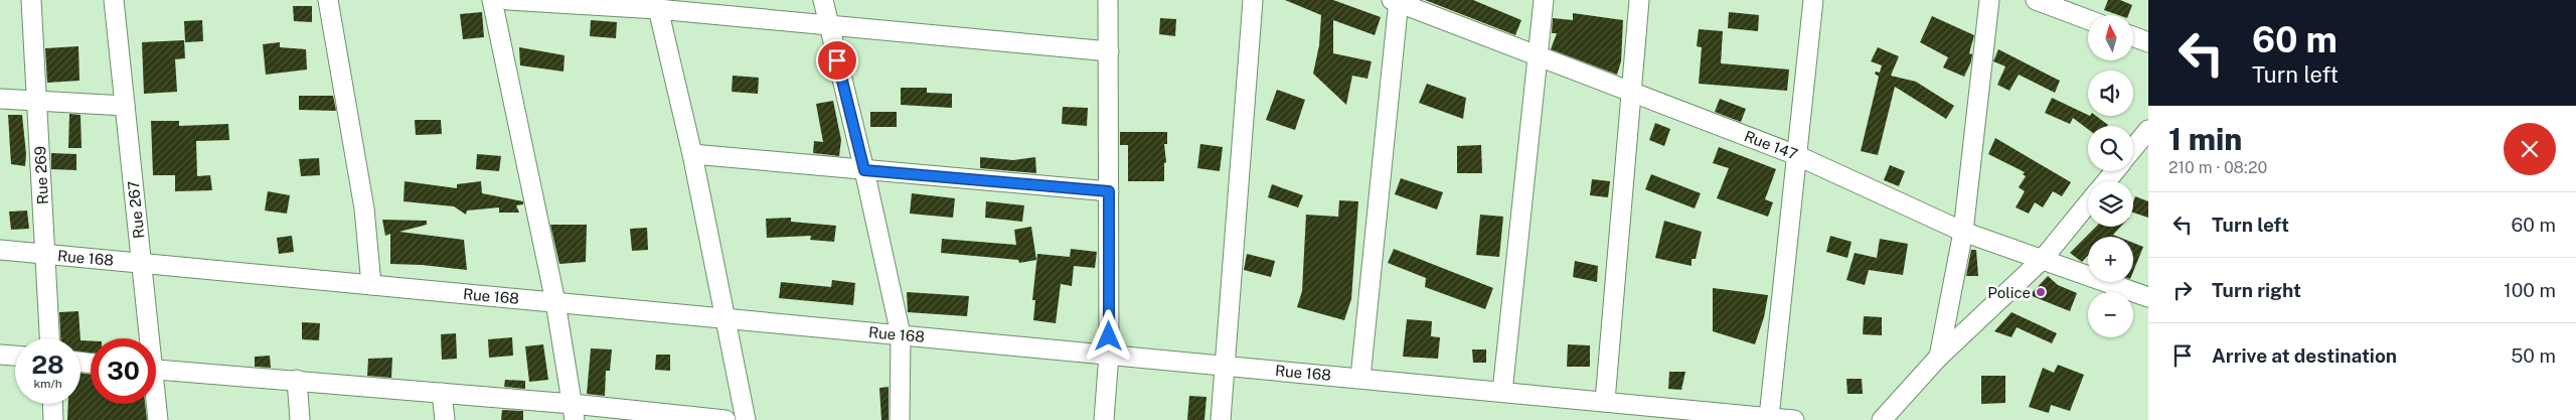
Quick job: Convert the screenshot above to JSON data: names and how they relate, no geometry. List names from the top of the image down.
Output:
{
  "streets": {
    "street": [
      "Rue 147",
      "Rue 269",
      "Rue 267",
      "Rue 168"
    ]
  },
  "crossings": [
    ["Rue 269", "Rue 168"],
    ["Rue 267", "Rue 168"]
  ],
  "places": ["Police"],
  "north": "top",
  "page": {
    "turn": ["60 m", "Turn left"],
    "map_buttons": ["+", "−"],
    "heading": ["1 min", "210 m · 08:20"],
    "list": [
      {
        "name": "Turn left",
        "value": "60 m"
      },
      {
        "name": "Turn right",
        "value": "100 m"
      },
      {
        "name": "Arrive at destination",
        "value": "50 m"
      }
    ],
    "speed": "28 km/h",
    "limit": "30"
  }
}
